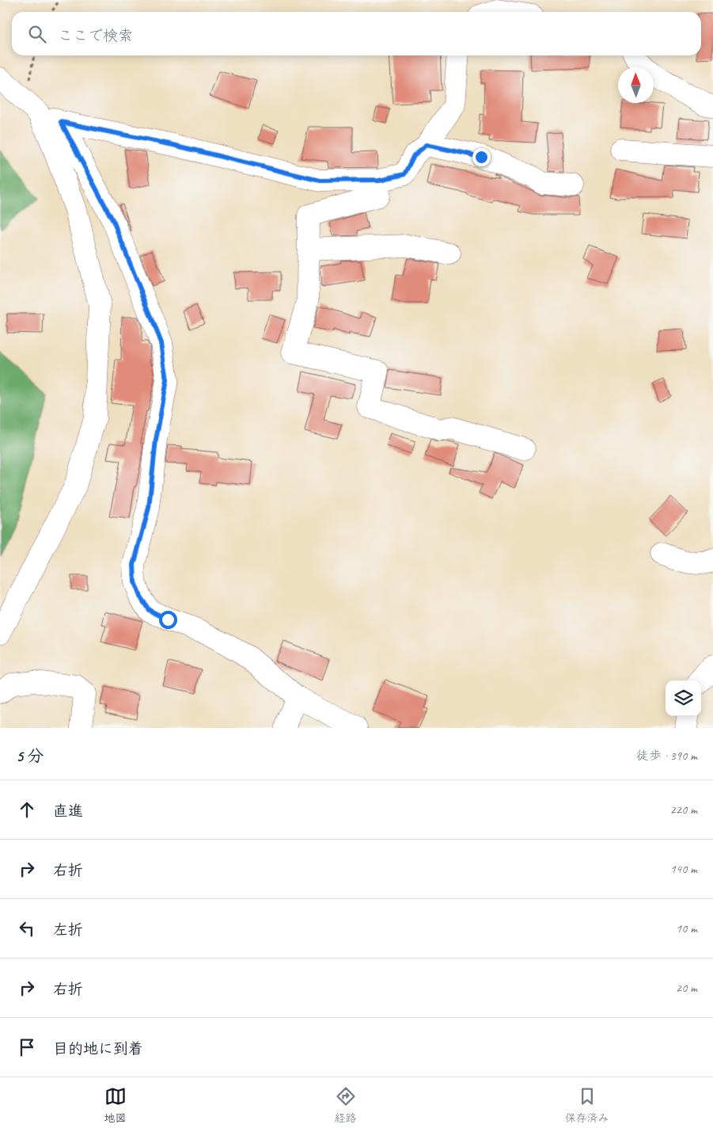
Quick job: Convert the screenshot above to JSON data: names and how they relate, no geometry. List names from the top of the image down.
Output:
{
  "north": "top",
  "page": {
    "search": "ここで検索",
    "heading": ["5 分", "徒歩 · 390 m"],
    "list": [
      ["直進", "220 m"],
      ["右折", "140 m"],
      ["左折", "10 m"],
      ["右折", "20 m"],
      "目的地に到着"
    ],
    "nav": ["地図", "経路", "保存済み"]
  }
}
